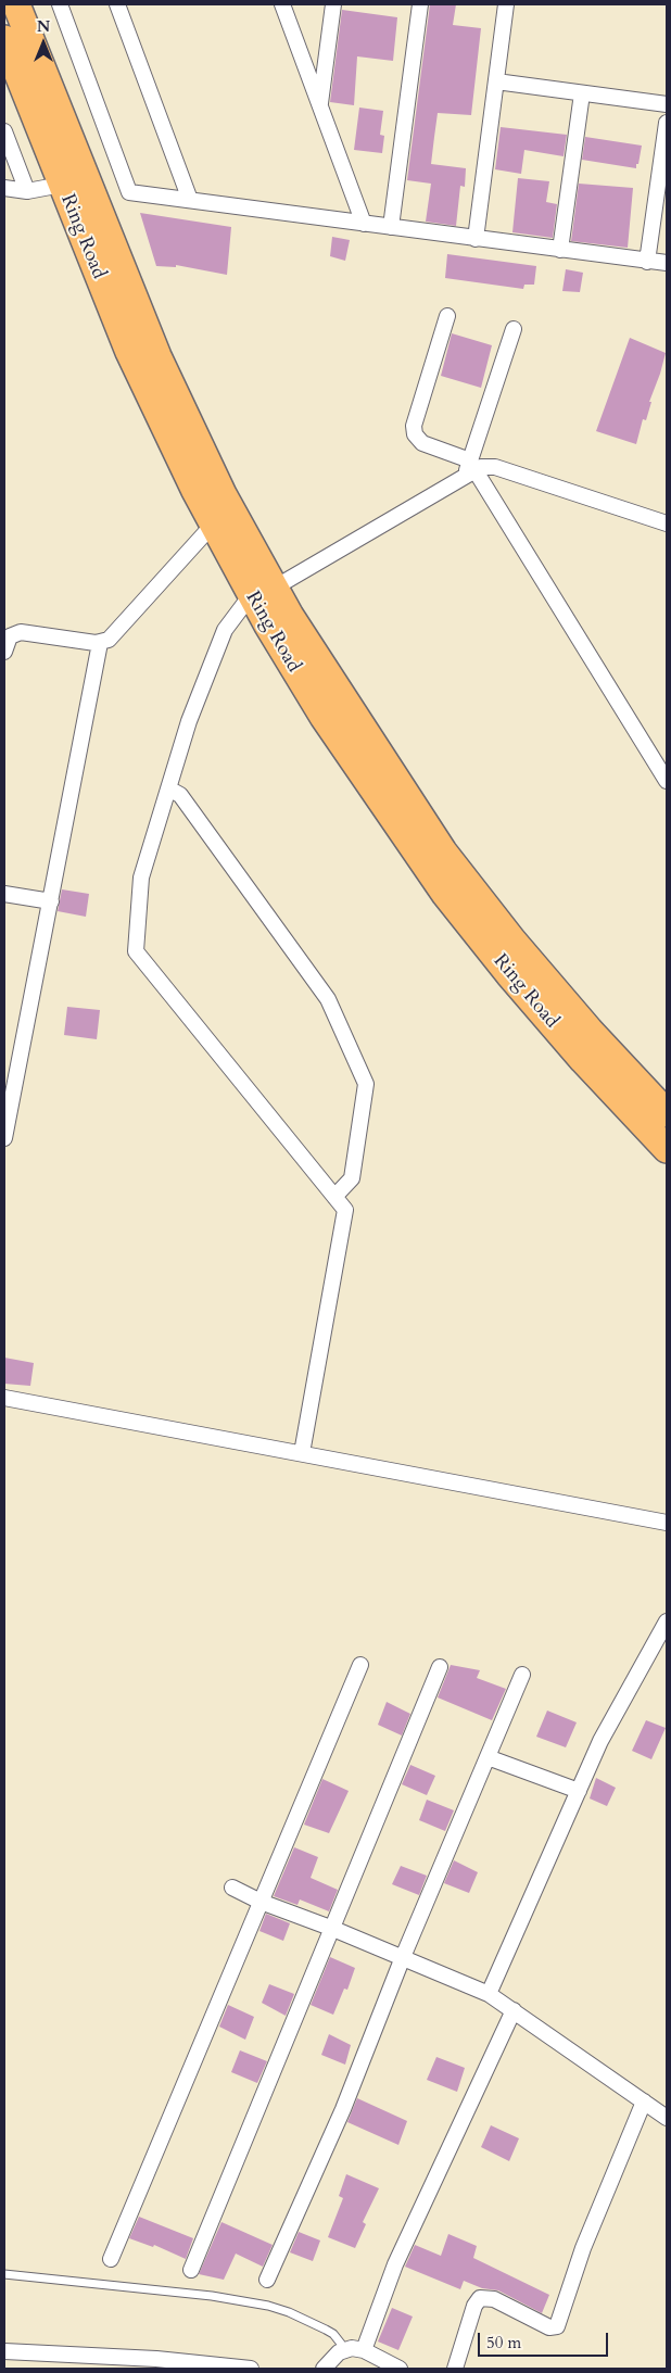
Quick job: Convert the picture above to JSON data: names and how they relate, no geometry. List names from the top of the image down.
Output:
{
  "streets": {
    "highway": ["Ring Road"]
  },
  "scale_bar": "50 m",
  "north": "top"
}
